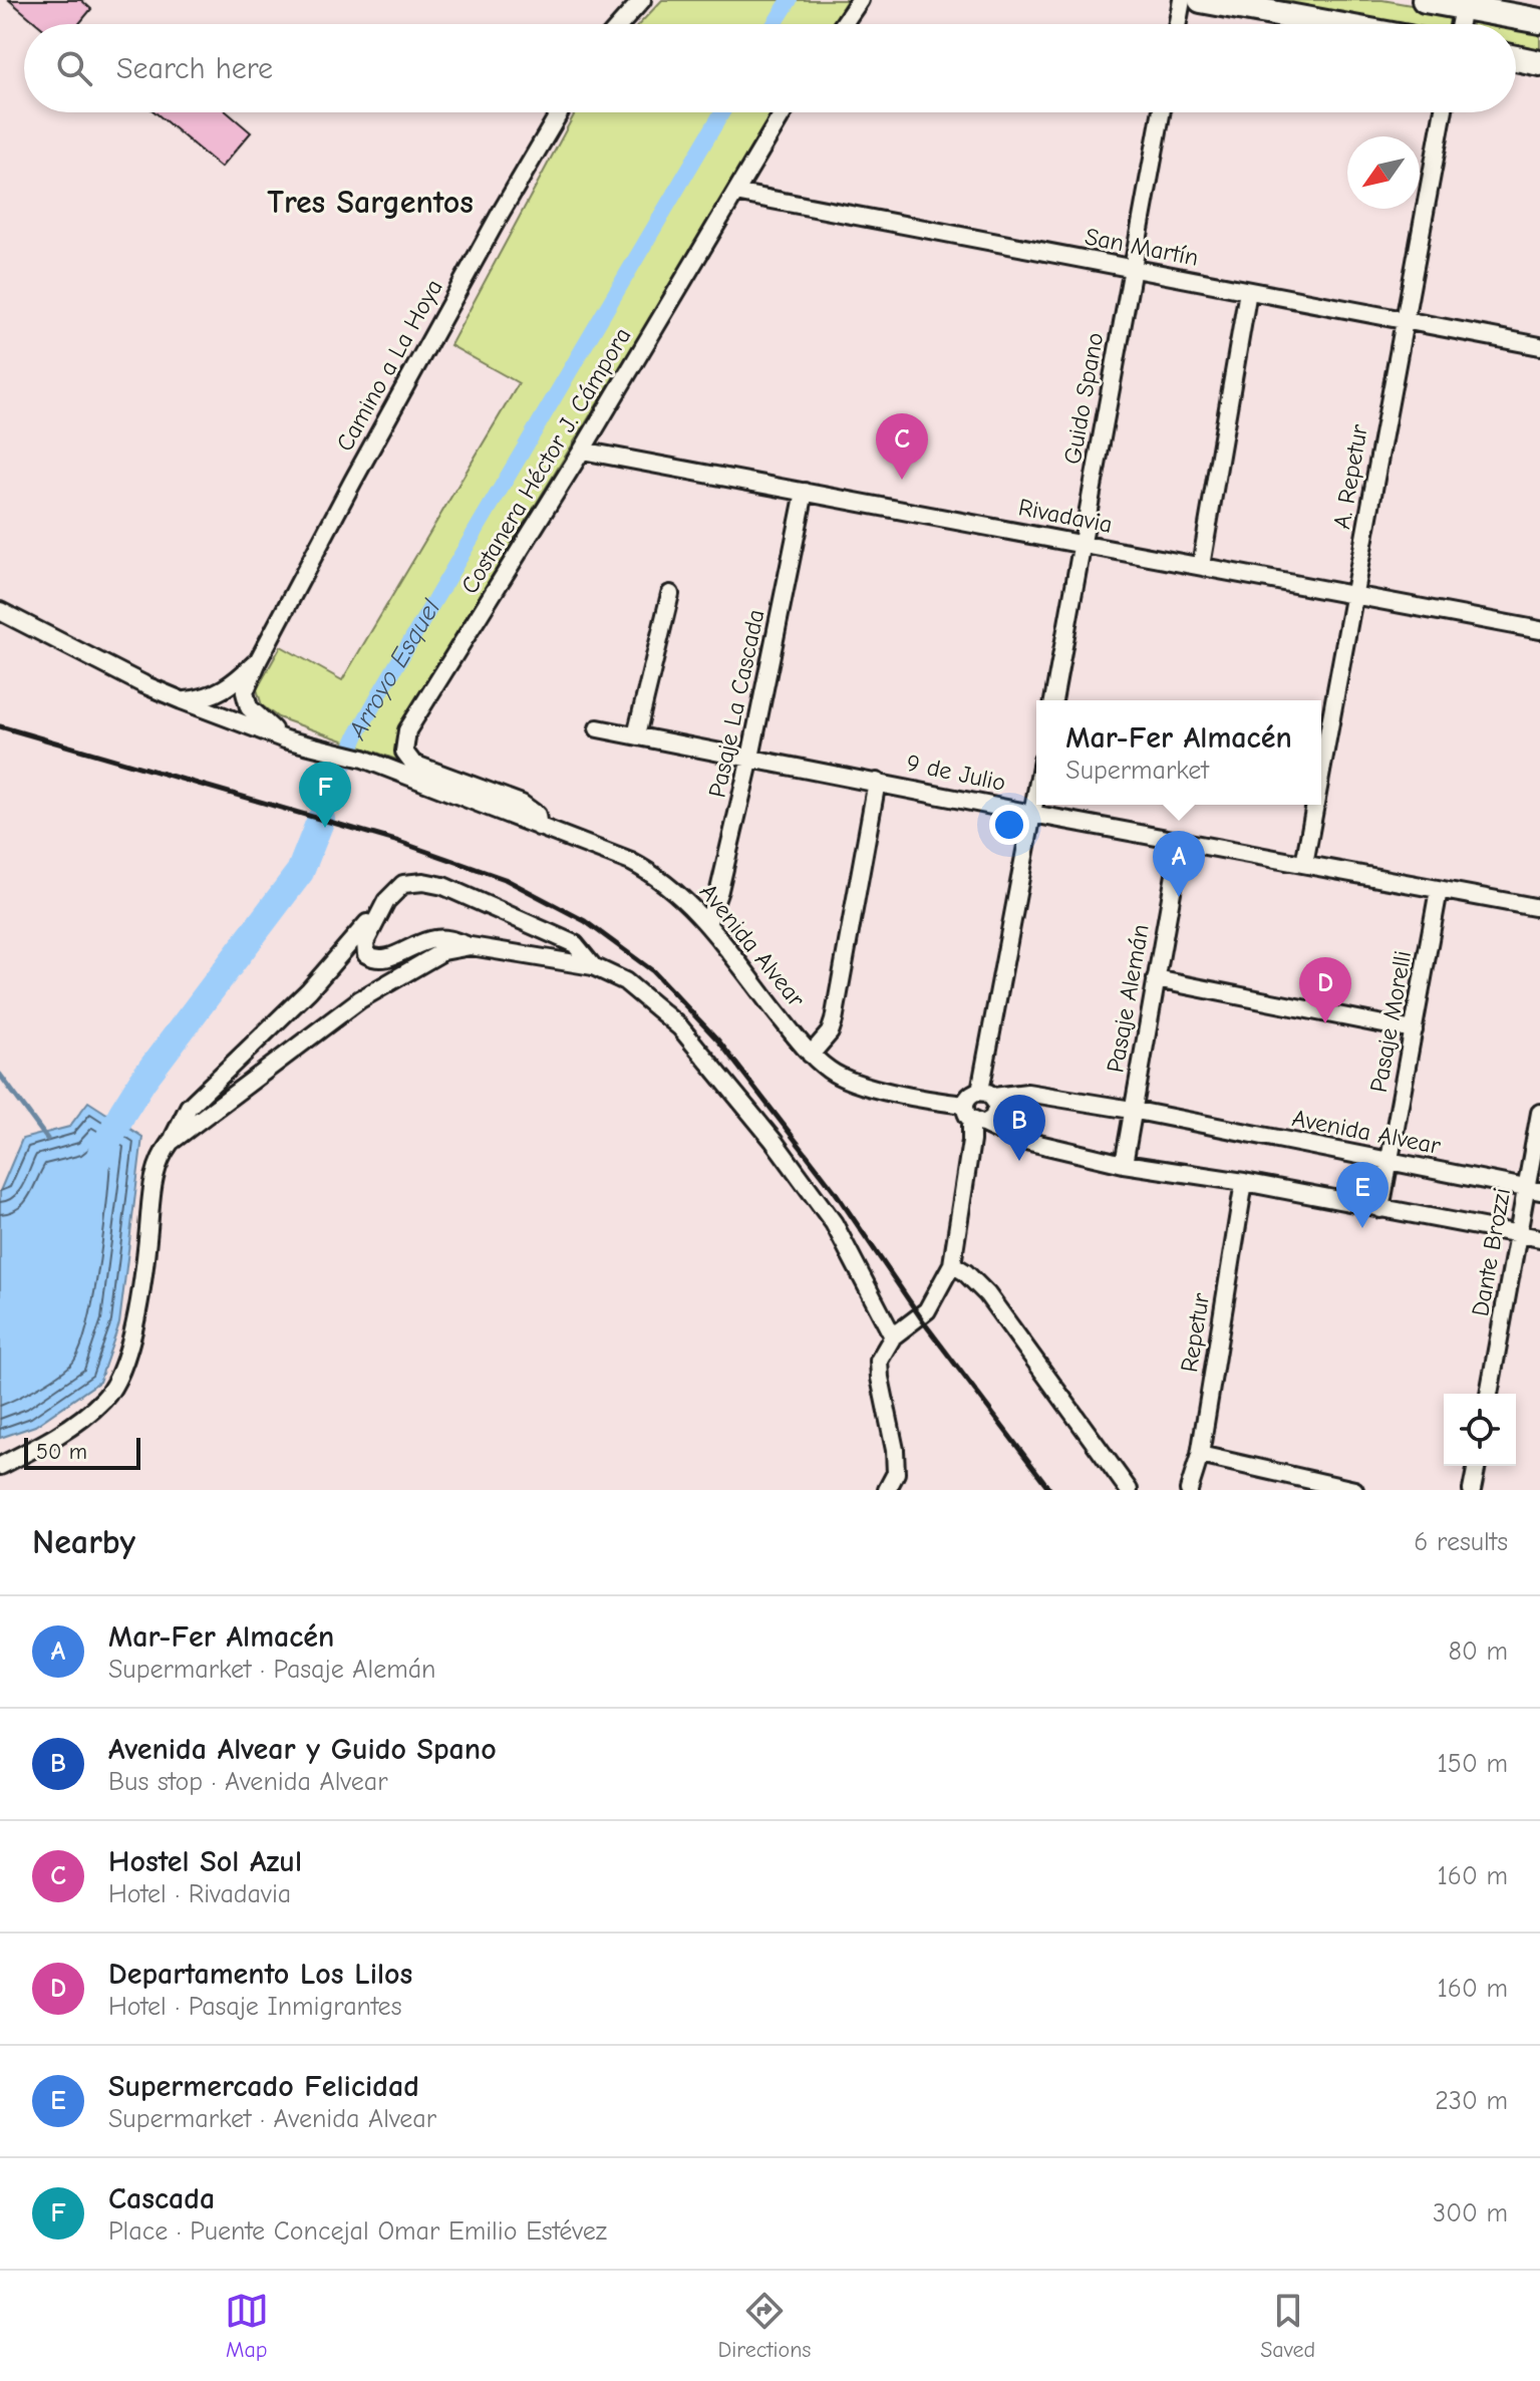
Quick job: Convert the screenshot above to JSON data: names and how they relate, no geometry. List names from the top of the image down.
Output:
{
  "streets": {
    "street": [
      "San Martín",
      "Camino a La Hoya",
      "Guido Spano",
      "Costanera Héctor J. Cámpora",
      "A. Repetur",
      "Rivadavia",
      "Pasaje La Cascada",
      "9 de Julio",
      "Avenida Alvear",
      "Pasaje Alemán",
      "Pasaje Morelli",
      "Dante Brozzi",
      "Repetur"
    ]
  },
  "crossings": [
    ["San Martín", "Guido Spano"],
    ["San Martín", "Costanera Héctor J. Cámpora"],
    ["San Martín", "A. Repetur"],
    ["Camino a La Hoya", "Avenida Alvear"],
    ["Guido Spano", "Rivadavia"],
    ["Costanera Héctor J. Cámpora", "Rivadavia"],
    ["Costanera Héctor J. Cámpora", "Avenida Alvear"],
    ["A. Repetur", "Rivadavia"],
    ["A. Repetur", "9 de Julio"],
    ["Rivadavia", "Pasaje La Cascada"],
    ["Pasaje La Cascada", "9 de Julio"],
    ["Pasaje La Cascada", "Avenida Alvear"],
    ["9 de Julio", "Pasaje Alemán"],
    ["9 de Julio", "Pasaje Morelli"],
    ["Avenida Alvear", "Pasaje Alemán"],
    ["Avenida Alvear", "Pasaje Morelli"],
    ["Avenida Alvear", "Dante Brozzi"],
    ["Avenida Alvear", "Repetur"]
  ],
  "districts": ["Tres Sargentos"],
  "water": ["Arroyo Esquel"],
  "scale_bar": "50 m",
  "north": "bottom left",
  "page": {
    "search": "Search here",
    "pins": [
      "C",
      "F",
      "A",
      "D",
      "B",
      "E"
    ],
    "popup": ["Mar-Fer Almacén", "Supermarket"],
    "scale": "50 m",
    "heading": ["Nearby", "6 results"],
    "list": [
      {
        "mark": "A",
        "name": "Mar-Fer Almacén",
        "note": "Supermarket · Pasaje Alemán",
        "value": "80 m"
      },
      {
        "mark": "B",
        "name": "Avenida Alvear y Guido Spano",
        "note": "Bus stop · Avenida Alvear",
        "value": "150 m"
      },
      {
        "mark": "C",
        "name": "Hostel Sol Azul",
        "note": "Hotel · Rivadavia",
        "value": "160 m"
      },
      {
        "mark": "D",
        "name": "Departamento Los Lilos",
        "note": "Hotel · Pasaje Inmigrantes",
        "value": "160 m"
      },
      {
        "mark": "E",
        "name": "Supermercado Felicidad",
        "note": "Supermarket · Avenida Alvear",
        "value": "230 m"
      },
      {
        "mark": "F",
        "name": "Cascada",
        "note": "Place · Puente Concejal Omar Emilio Estévez",
        "value": "300 m"
      }
    ],
    "nav": ["Map", "Directions", "Saved"]
  }
}
